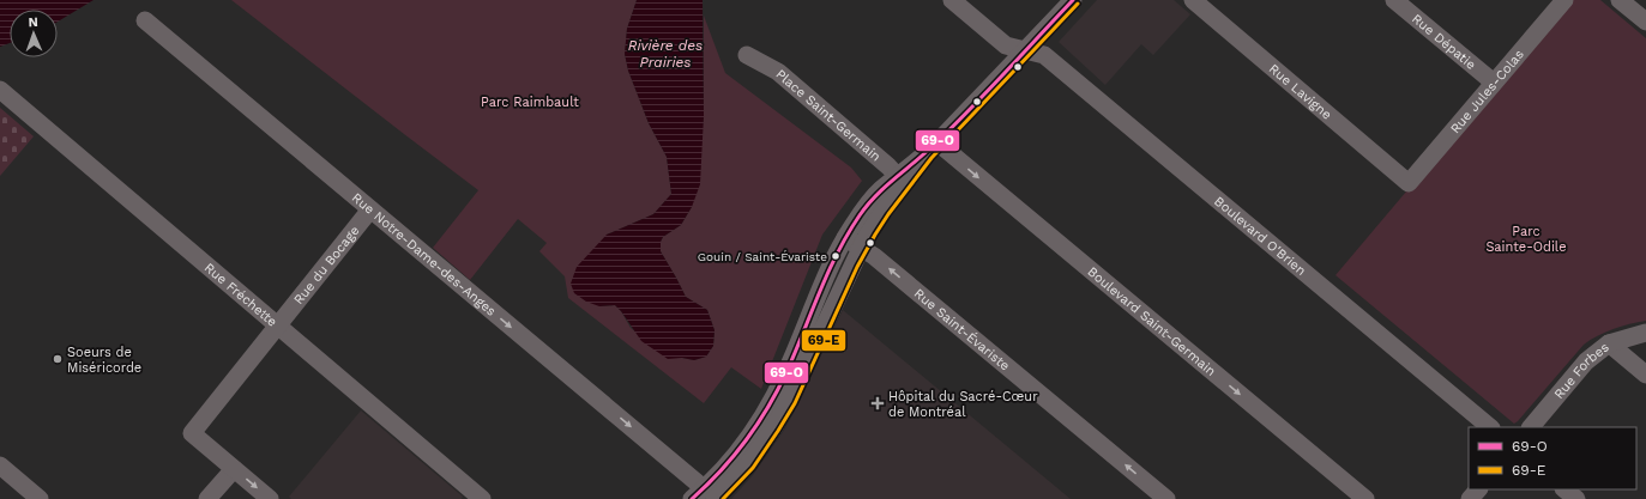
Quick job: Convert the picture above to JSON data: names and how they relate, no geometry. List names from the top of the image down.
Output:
{
  "streets": {
    "street": [
      "Rue Dépatie",
      "Rue Lavigne",
      "Rue Jules-Colas",
      "Place Saint-Germain",
      "Boulevard O'Brien",
      "Rue Notre-Dame-des-Anges",
      "Rue du Bocage",
      "Rue Fréchette",
      "Boulevard Saint-Germain",
      "Rue Saint-Évariste",
      "Rue Forbes"
    ]
  },
  "crossings": [
    ["Rue Dépatie", "Rue Jules-Colas"],
    ["Rue Lavigne", "Rue Jules-Colas"],
    ["Rue Notre-Dame-des-Anges", "Rue du Bocage"],
    ["Rue du Bocage", "Rue Fréchette"]
  ],
  "one_way": ["Rue Notre-Dame-des-Anges", "Boulevard Saint-Germain", "Rue Saint-Évariste"],
  "water": ["Rivière des Prairies"],
  "parks": ["Parc Raimbault", "Parc Sainte-Odile"],
  "places": {
    "other": ["Gouin / Saint-Évariste", "Soeurs de Miséricorde"],
    "health": ["Hôpital du Sacré-Cœur de Montréal"]
  },
  "lines": ["transit line 69-O", "transit line 69-E"],
  "legend": ["69-O", "69-E"],
  "north": "top"
}
